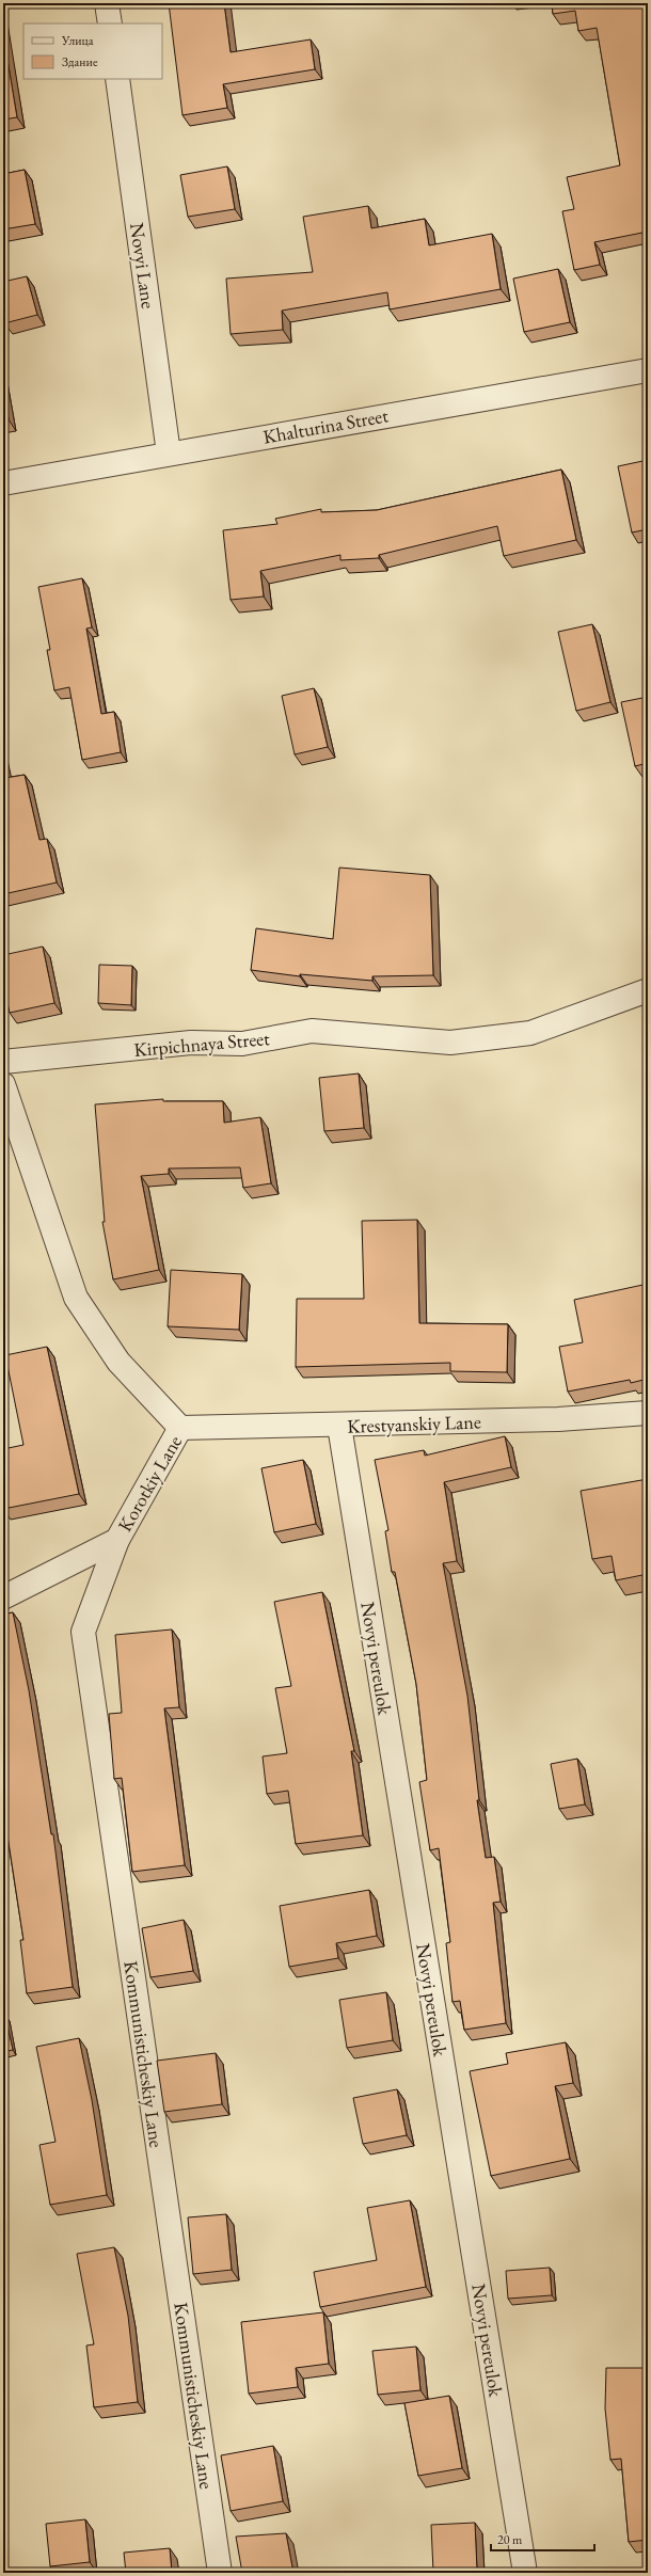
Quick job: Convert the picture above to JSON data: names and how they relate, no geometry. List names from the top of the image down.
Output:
{
  "streets": {
    "street": [
      "Novyi Lane",
      "Khalturina Street",
      "Kirpichnaya Street",
      "Krestyanskiy Lane",
      "Korotkiy Lane",
      "Novyi pereulok",
      "Kommunisticheskiy Lane"
    ]
  },
  "crossings": [
    ["Novyi Lane", "Khalturina Street"],
    ["Krestyanskiy Lane", "Korotkiy Lane"],
    ["Krestyanskiy Lane", "Novyi pereulok"],
    ["Korotkiy Lane", "Kommunisticheskiy Lane"]
  ],
  "legend": ["Улица", "Здание"],
  "scale_bar": "20 m"
}
